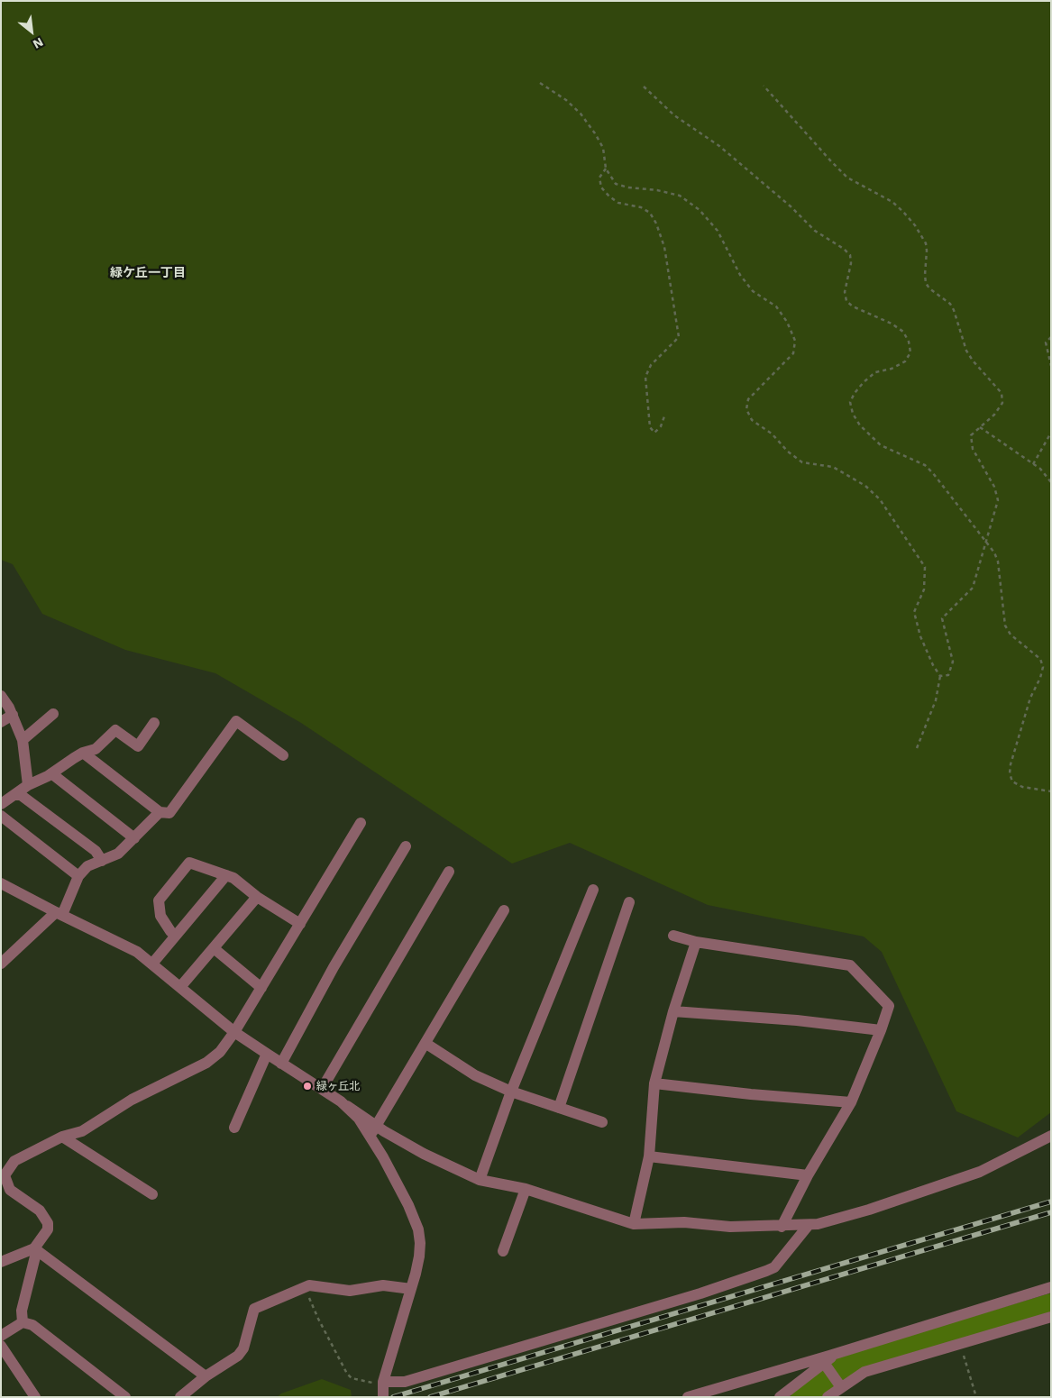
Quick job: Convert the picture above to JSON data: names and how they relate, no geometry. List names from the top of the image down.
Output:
{
  "districts": ["緑ケ丘一丁目"],
  "places": ["緑ヶ丘北"],
  "north": "bottom right"
}
